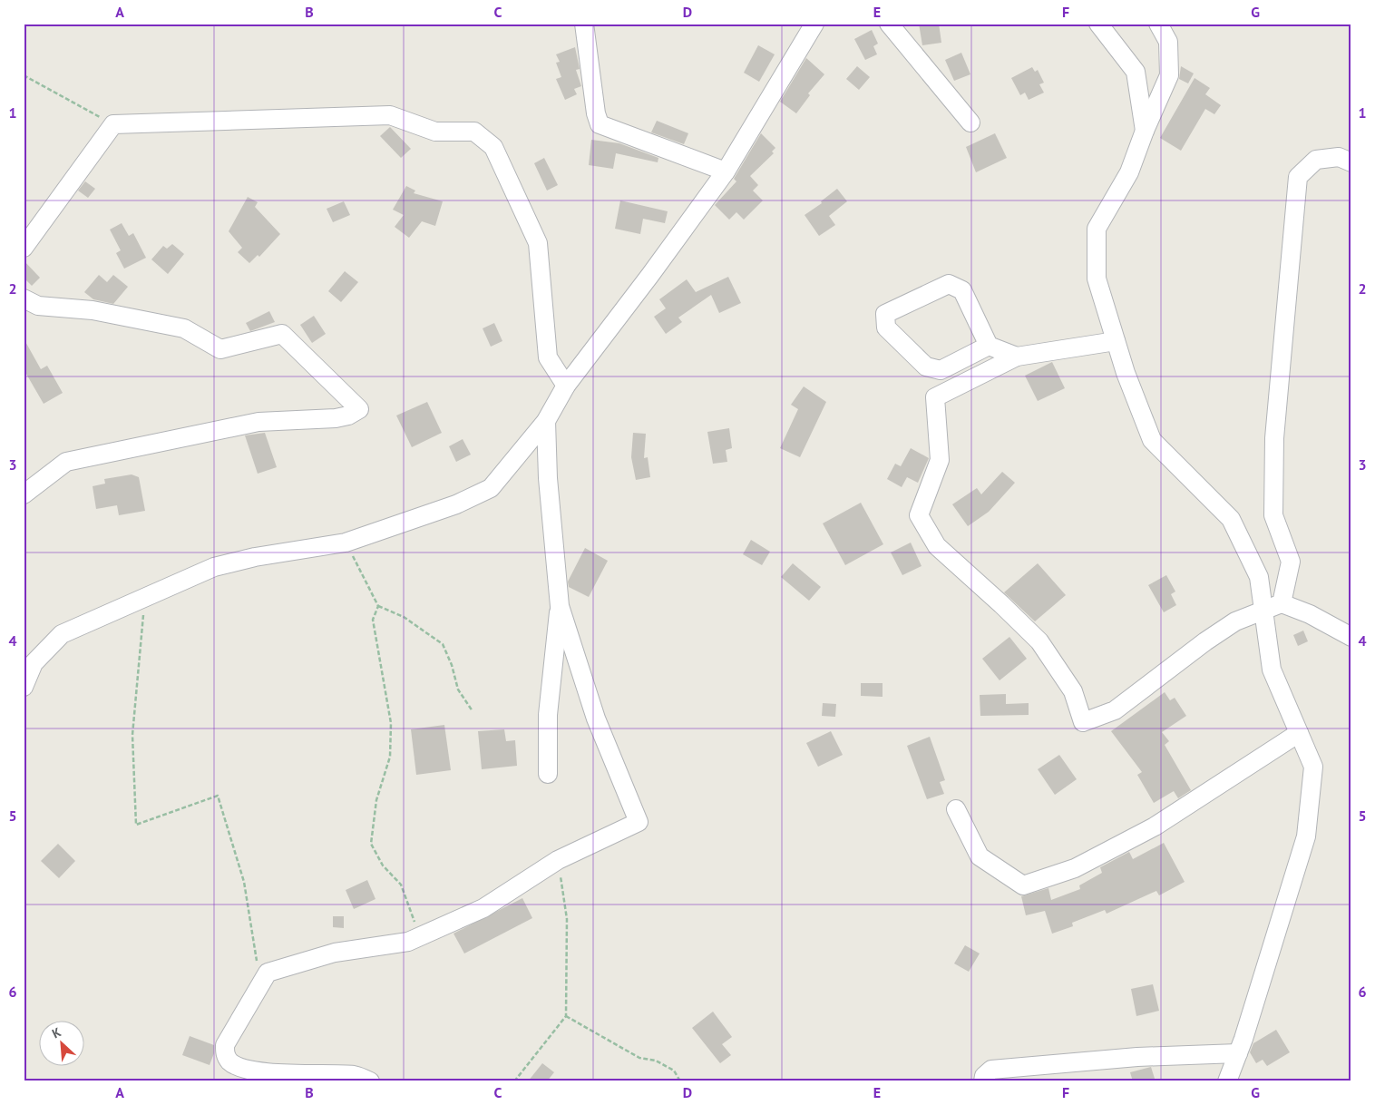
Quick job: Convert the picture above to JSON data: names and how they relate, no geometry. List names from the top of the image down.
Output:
{
  "north": "top left",
  "grid": {
    "columns": [
      "A",
      "B",
      "C",
      "D",
      "E",
      "F",
      "G"
    ],
    "rows": [
      "1",
      "2",
      "3",
      "4",
      "5",
      "6"
    ]
  }
}
